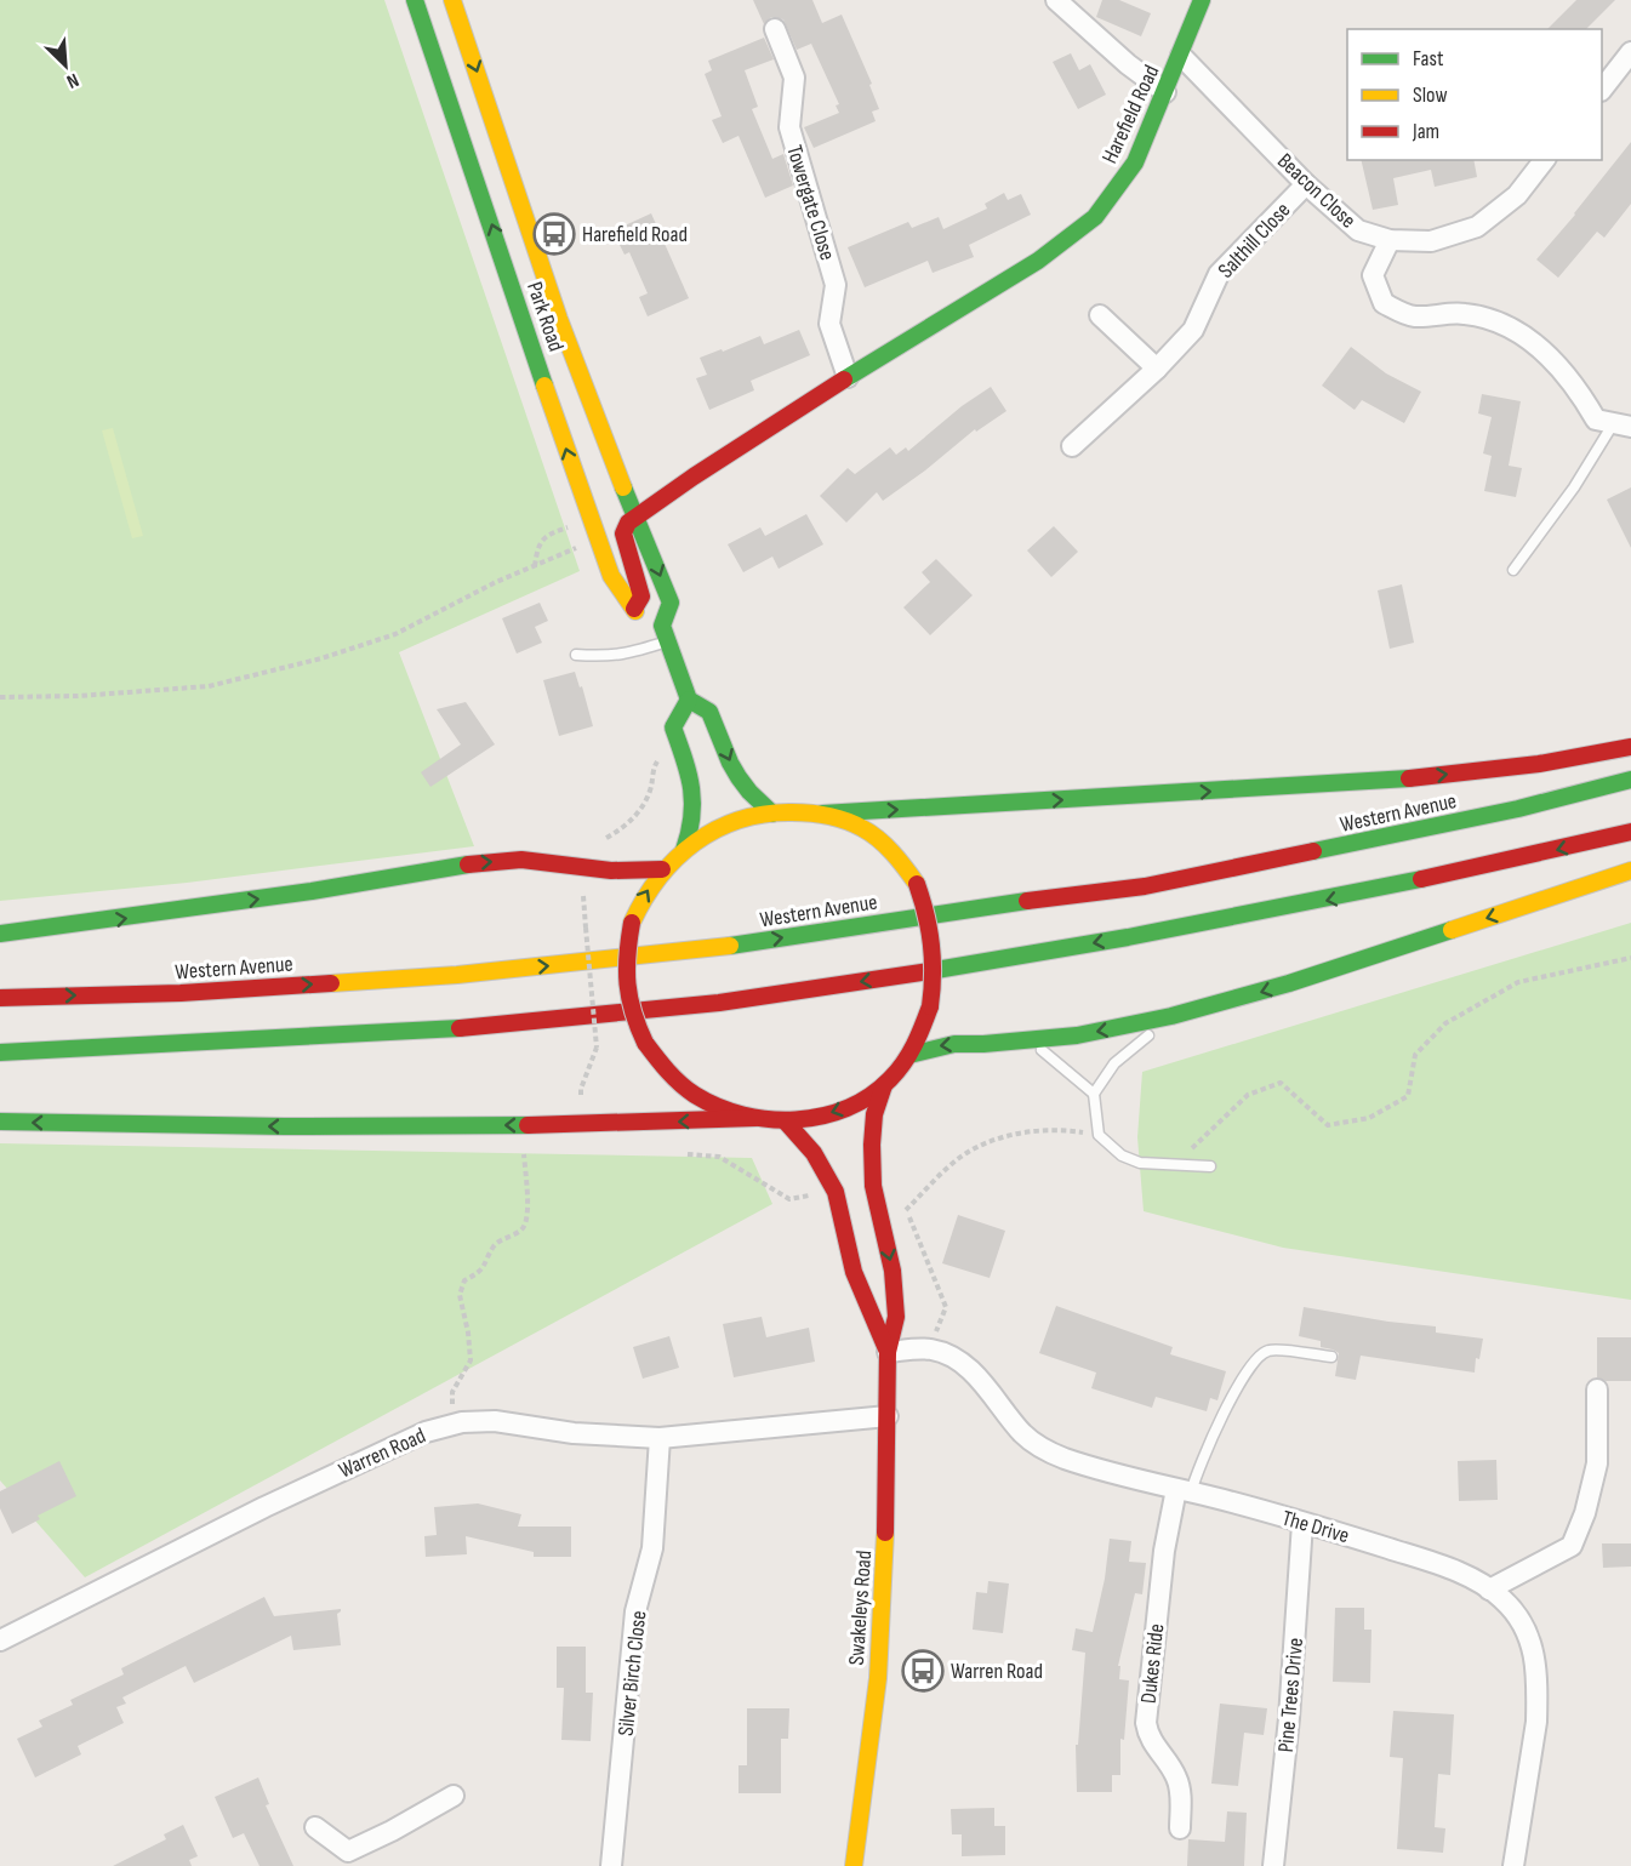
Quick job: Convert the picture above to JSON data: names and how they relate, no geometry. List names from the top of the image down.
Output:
{
  "streets": {
    "main road": [
      "Harefield Road",
      "Park Road",
      "Western Avenue",
      "Swakeleys Road"
    ],
    "street": [
      "Beacon Close",
      "Towergate Close",
      "Salthill Close",
      "Warren Road",
      "The Drive",
      "Dukes Ride",
      "Silver Birch Close",
      "Pine Trees Drive"
    ]
  },
  "crossings": [
    ["Harefield Road", "Beacon Close"],
    ["Harefield Road", "Towergate Close"],
    ["Harefield Road", "Park Road"],
    ["Beacon Close", "Salthill Close"],
    ["Warren Road", "Swakeleys Road"],
    ["Warren Road", "Silver Birch Close"],
    ["The Drive", "Dukes Ride"],
    ["The Drive", "Pine Trees Drive"]
  ],
  "places": {
    "bus stop": ["Harefield Road", "Warren Road"]
  },
  "legend": ["Fast", "Slow", "Jam"],
  "north": "bottom right"
}
